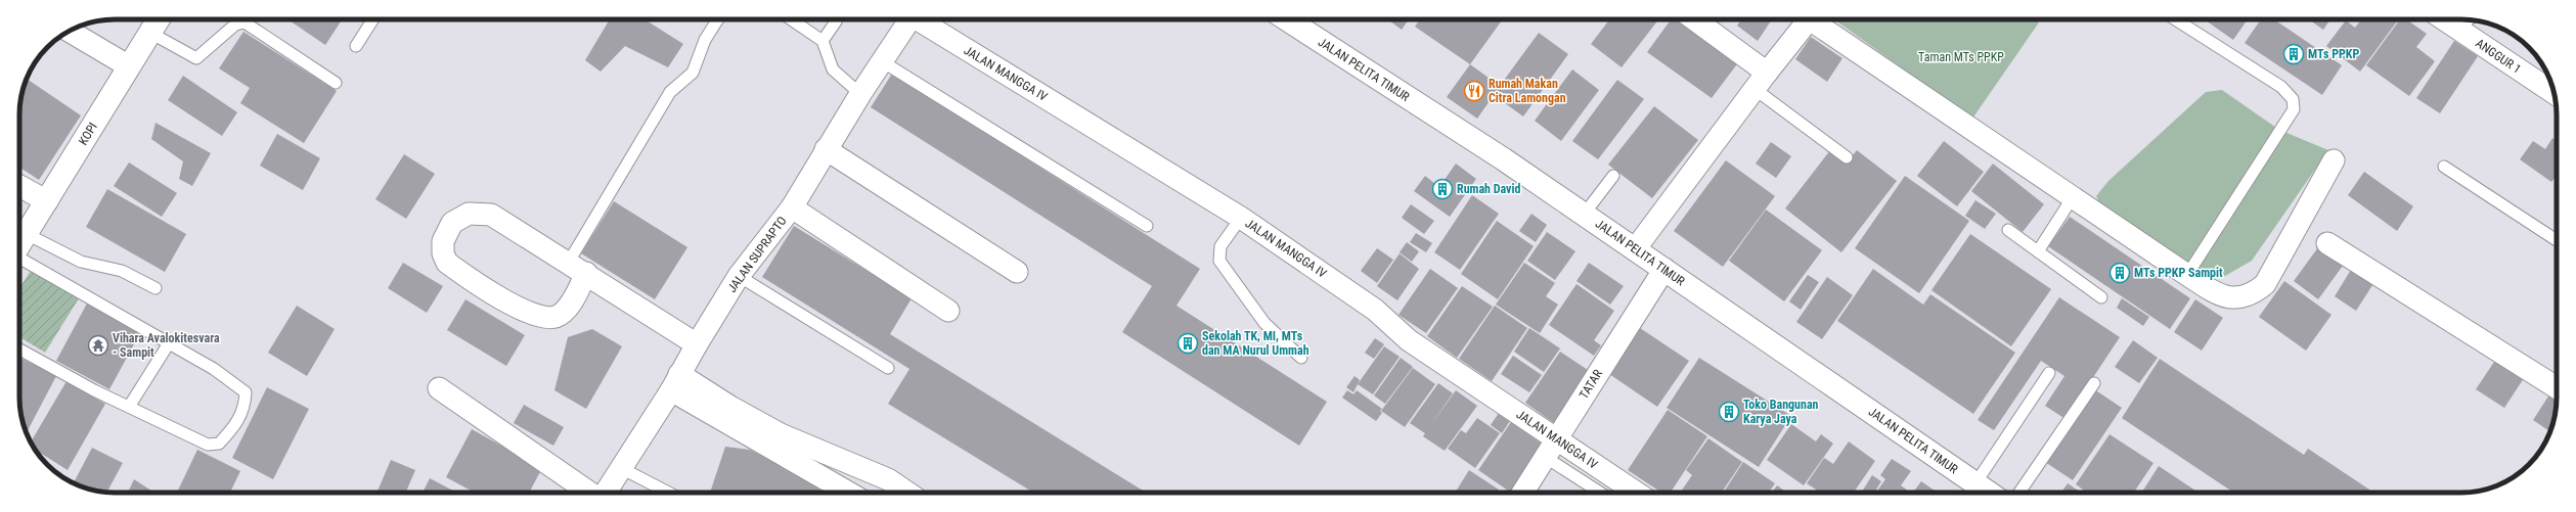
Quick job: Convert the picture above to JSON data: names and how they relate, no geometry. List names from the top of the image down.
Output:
{
  "streets": {
    "street": [
      "ANGGUR 1",
      "JALAN PELITA TIMUR",
      "JALAN MANGGA IV",
      "KOPI",
      "JALAN SUPRAPTO",
      "TATAR"
    ]
  },
  "crossings": [
    ["JALAN PELITA TIMUR", "TATAR"],
    ["JALAN MANGGA IV", "TATAR"]
  ],
  "parks": ["Taman MTs PPKP"],
  "places": {
    "building": [
      "MTs PPKP",
      "Rumah David",
      "MTs PPKP Sampit",
      "Sekolah TK, MI, MTs dan MA Nurul Ummah",
      "Toko Bangunan Karya Jaya"
    ],
    "restaurant": ["Rumah Makan Citra Lamongan"],
    "temple": ["Vihara Avalokitesvara - Sampit"]
  }
}
